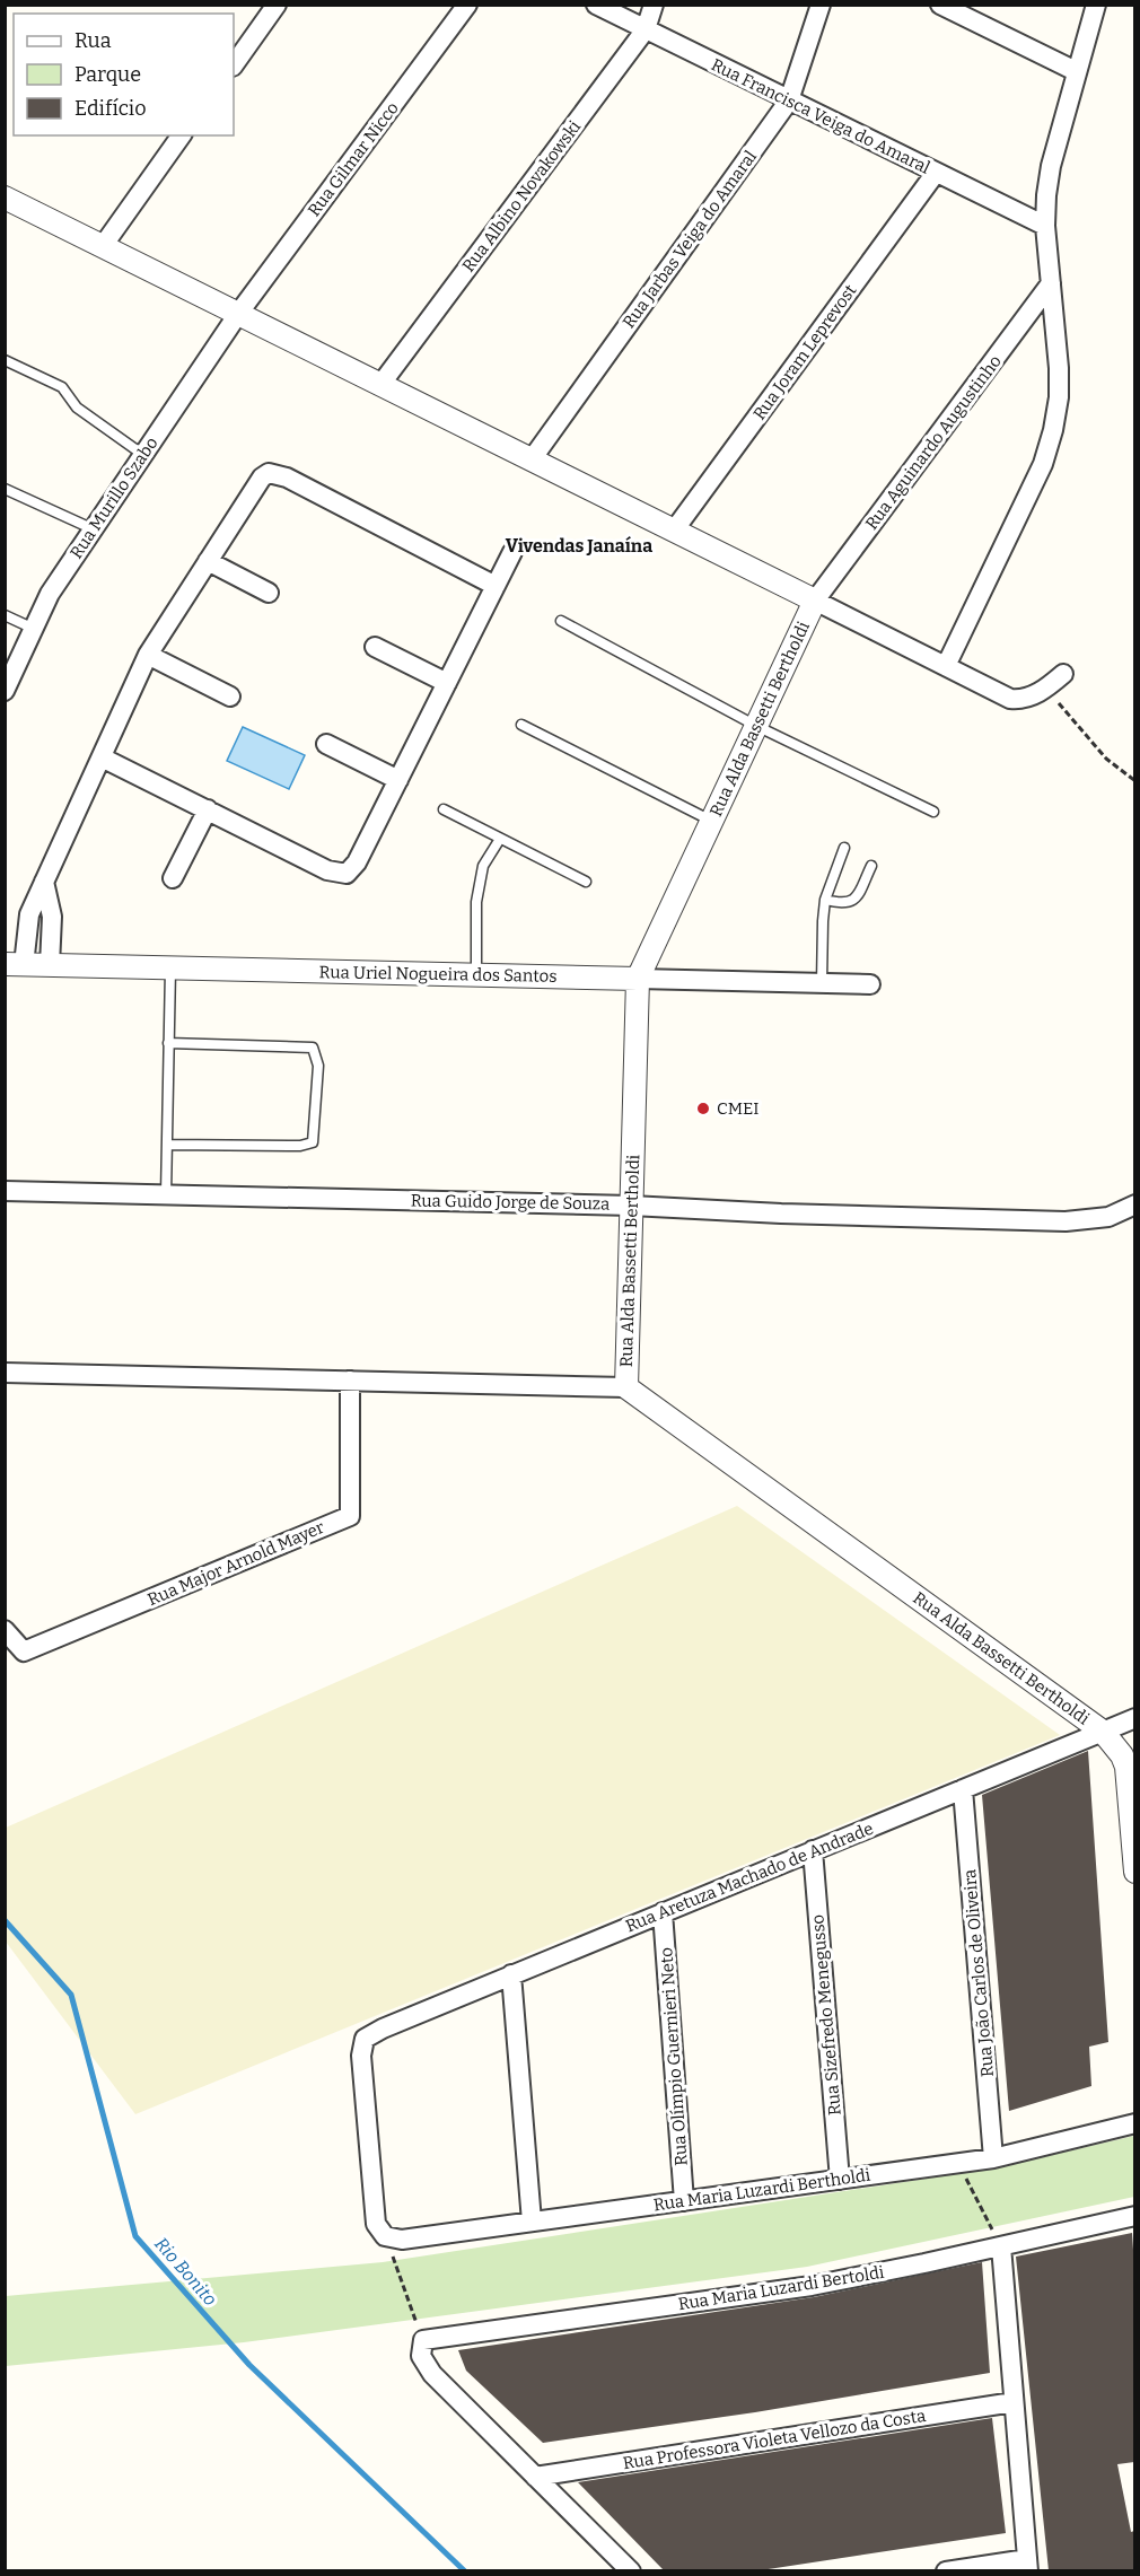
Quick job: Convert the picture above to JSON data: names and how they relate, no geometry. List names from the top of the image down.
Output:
{
  "streets": {
    "street": [
      "Rua Francisca Veiga do Amaral",
      "Rua Gilmar Nicco",
      "Rua Albino Novakowski",
      "Rua Jarbas Veiga do Amaral",
      "Rua Joram Leprevost",
      "Rua Aguinardo Augustinho",
      "Rua Murillo Szabo",
      "Rua Alda Bassetti Bertholdi",
      "Rua Uriel Nogueira dos Santos",
      "Rua Guido Jorge de Souza",
      "Rua Major Arnold Mayer",
      "Rua Aretuza Machado de Andrade",
      "Rua João Carlos de Oliveira",
      "Rua Sizefredo Menegusso",
      "Rua Olímpio Guernieri Neto",
      "Rua Maria Luzardi Bertholdi",
      "Rua Maria Luzardi Bertoldi",
      "Rua Professora Violeta Vellozo da Costa"
    ]
  },
  "crossings": [
    ["Rua Francisca Veiga do Amaral", "Rua Albino Novakowski"],
    ["Rua Francisca Veiga do Amaral", "Rua Jarbas Veiga do Amaral"],
    ["Rua Francisca Veiga do Amaral", "Rua Joram Leprevost"],
    ["Rua Gilmar Nicco", "Rua Murillo Szabo"],
    ["Rua Aguinardo Augustinho", "Rua Alda Bassetti Bertholdi"],
    ["Rua Alda Bassetti Bertholdi", "Rua Uriel Nogueira dos Santos"],
    ["Rua Alda Bassetti Bertholdi", "Rua Guido Jorge de Souza"],
    ["Rua Alda Bassetti Bertholdi", "Rua Aretuza Machado de Andrade"],
    ["Rua Aretuza Machado de Andrade", "Rua João Carlos de Oliveira"],
    ["Rua Aretuza Machado de Andrade", "Rua Sizefredo Menegusso"],
    ["Rua Aretuza Machado de Andrade", "Rua Olímpio Guernieri Neto"],
    ["Rua Aretuza Machado de Andrade", "Rua Maria Luzardi Bertholdi"],
    ["Rua João Carlos de Oliveira", "Rua Maria Luzardi Bertholdi"],
    ["Rua Sizefredo Menegusso", "Rua Maria Luzardi Bertholdi"],
    ["Rua Olímpio Guernieri Neto", "Rua Maria Luzardi Bertholdi"]
  ],
  "districts": ["Vivendas Janaína"],
  "water": ["Rio Bonito"],
  "places": ["CMEI"],
  "legend": ["Rua", "Parque", "Edifício"]
}
